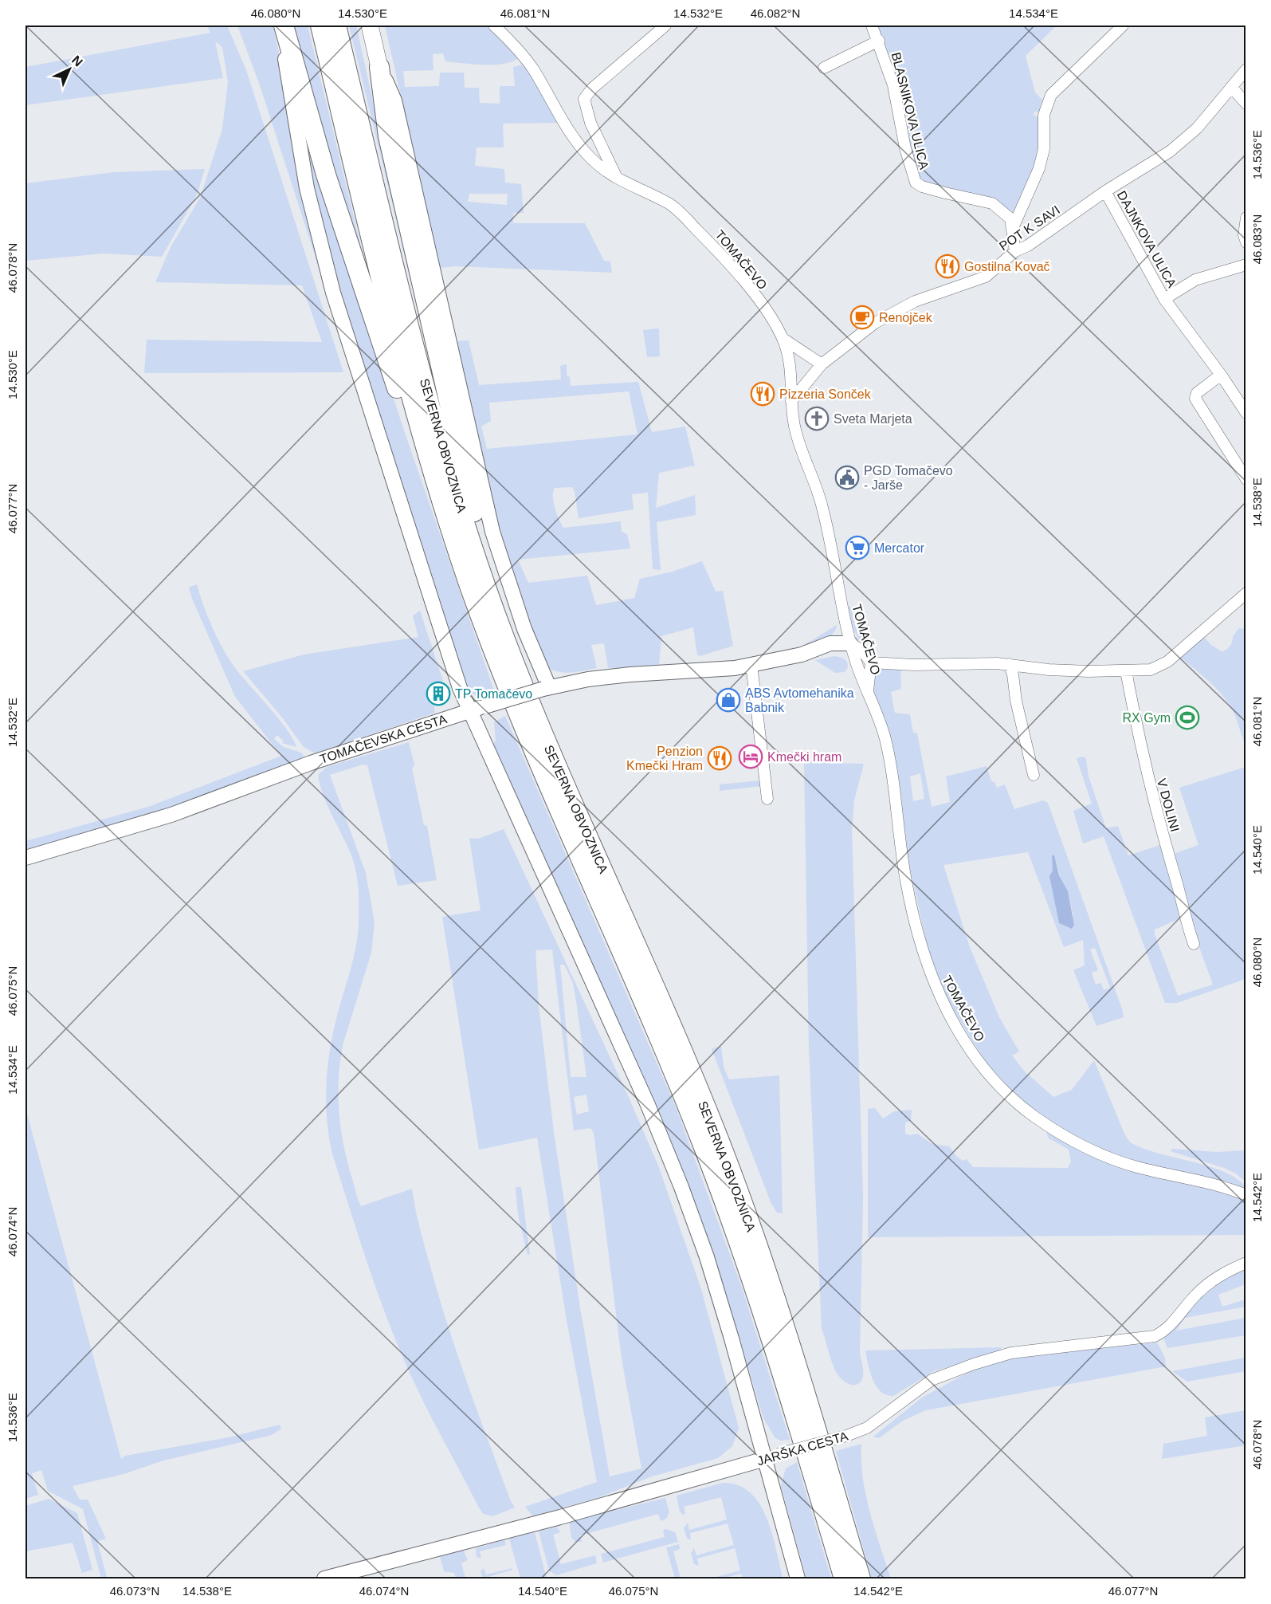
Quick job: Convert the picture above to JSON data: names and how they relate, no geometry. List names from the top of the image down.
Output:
{
  "streets": {
    "highway": ["SEVERNA OBVOZNICA"],
    "street": [
      "BLASNIKOVA ULICA",
      "POT K SAVI",
      "DAJNKOVA ULICA",
      "TOMAČEVO",
      "TOMAČEVSKA CESTA",
      "V DOLINI",
      "JARŠKA CESTA"
    ]
  },
  "crossings": [
    ["BLASNIKOVA ULICA", "POT K SAVI"],
    ["POT K SAVI", "DAJNKOVA ULICA"],
    ["POT K SAVI", "TOMAČEVO"],
    ["TOMAČEVO", "TOMAČEVSKA CESTA"]
  ],
  "places": {
    "restaurant": ["Gostilna Kovač", "Pizzeria Sonček", "Penzion Kmečki Hram"],
    "cafe": ["Renojček"],
    "church": ["Sveta Marjeta"],
    "public building": ["PGD Tomačevo - Jarše"],
    "supermarket": ["Mercator"],
    "building": ["TP Tomačevo"],
    "shop": ["ABS Avtomehanika Babnik"],
    "sports": ["RX Gym"],
    "hotel": ["Kmečki hram"]
  },
  "north": "top right",
  "coordinates": [
    "46.080°N",
    "14.530°E",
    "46.081°N",
    "14.532°E",
    "46.082°N",
    "14.534°E",
    "14.536°E",
    "46.083°N",
    "46.078°N",
    "14.538°E",
    "46.077°N",
    "14.540°E",
    "46.075°N",
    "14.542°E",
    "46.074°N",
    "46.073°N"
  ]
}
